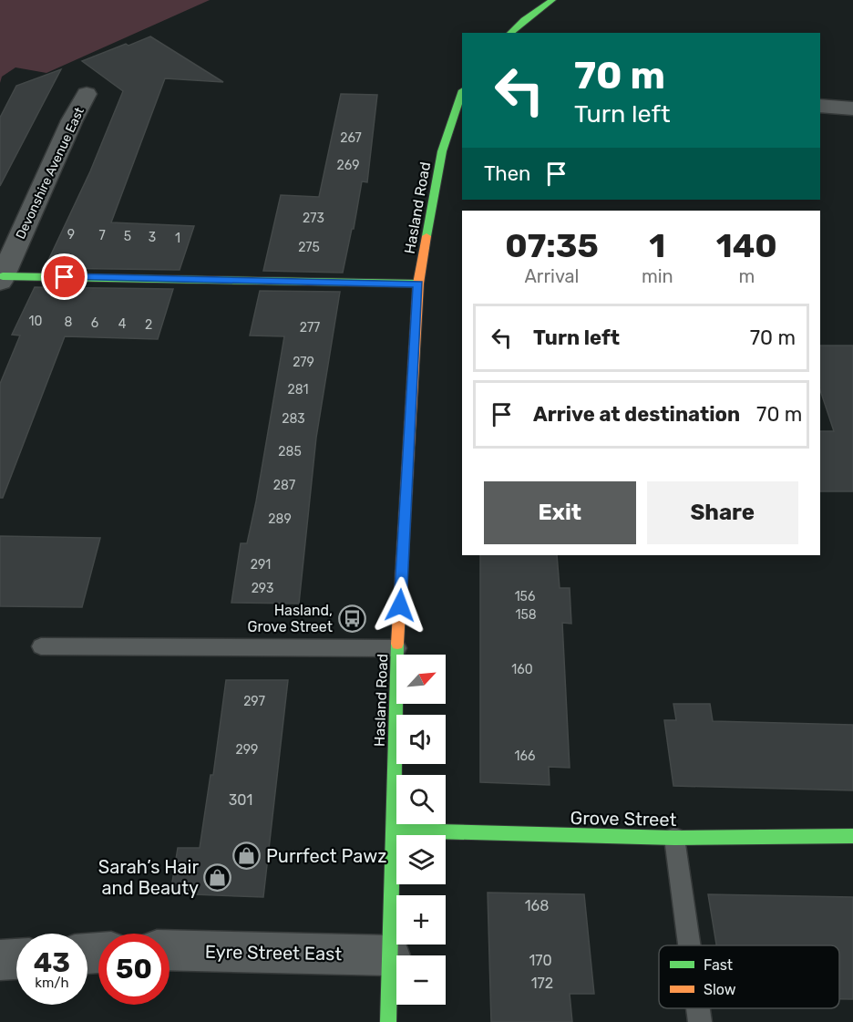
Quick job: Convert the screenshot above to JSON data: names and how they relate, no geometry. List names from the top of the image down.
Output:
{
  "streets": {
    "main road": ["Hasland Road", "Grove Street"],
    "street": ["Devonshire Avenue East", "Eyre Street East"]
  },
  "crossings": [
    ["Hasland Road", "Grove Street"],
    ["Hasland Road", "Eyre Street East"]
  ],
  "places": {
    "bus stop": ["Hasland, Grove Street"],
    "shop": ["Purrfect Pawz", "Sarah’s Hair and Beauty"]
  },
  "house_numbers": [
    "267",
    "269",
    "273",
    "9",
    "7",
    "5",
    "3",
    "1",
    "275",
    "10",
    "8",
    "6",
    "4",
    "2",
    "277",
    "279",
    "281",
    "283",
    "285",
    "287",
    "289",
    "291",
    "293",
    "156",
    "158",
    "160",
    "297",
    "299",
    "166",
    "301",
    "168",
    "170",
    "172"
  ],
  "legend": ["Fast", "Slow"],
  "north": "top right",
  "page": {
    "turn": ["70 m", "Turn left"],
    "then": "Then",
    "eta": [
      "07:35",
      "Arrival",
      "1",
      "min",
      "140",
      "m"
    ],
    "list": [
      {
        "name": "Turn left",
        "value": "70 m"
      },
      {
        "name": "Arrive at destination",
        "value": "70 m"
      }
    ],
    "buttons": ["Exit", "Share"],
    "map_buttons": ["+", "−"],
    "speed": "43 km/h",
    "limit": "50"
  }
}
